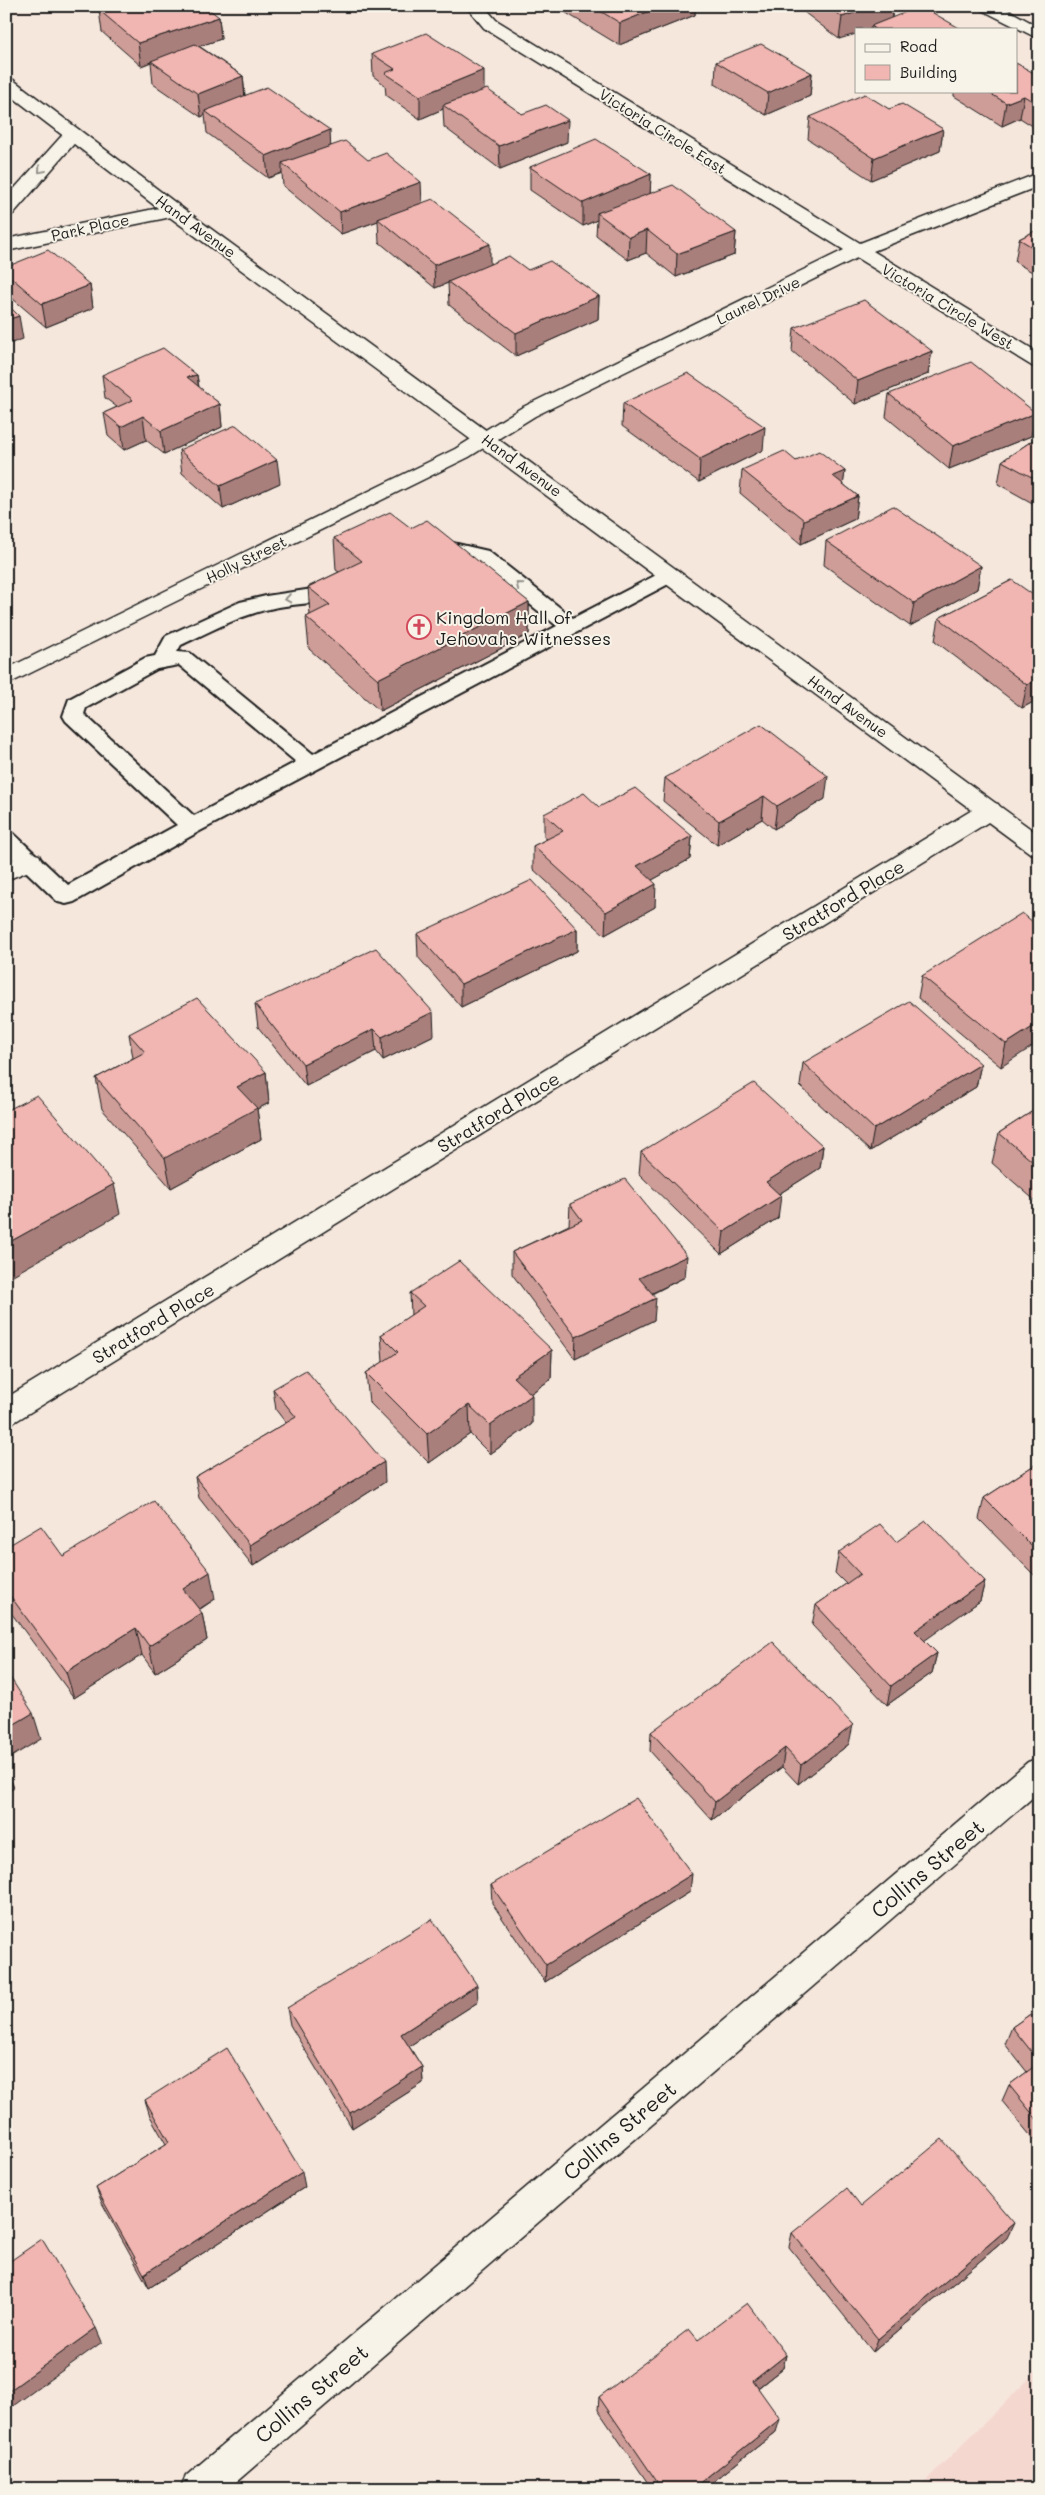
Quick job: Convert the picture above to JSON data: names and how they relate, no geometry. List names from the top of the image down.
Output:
{
  "streets": {
    "street": [
      "Victoria Circle East",
      "Hand Avenue",
      "Park Place",
      "Laurel Drive",
      "Victoria Circle West",
      "Holly Street",
      "Stratford Place",
      "Collins Street"
    ]
  },
  "crossings": [
    ["Victoria Circle East", "Laurel Drive"],
    ["Victoria Circle East", "Victoria Circle West"],
    ["Hand Avenue", "Park Place"],
    ["Hand Avenue", "Laurel Drive"],
    ["Hand Avenue", "Holly Street"],
    ["Hand Avenue", "Stratford Place"],
    ["Laurel Drive", "Victoria Circle West"],
    ["Laurel Drive", "Holly Street"]
  ],
  "places": {
    "church": ["Kingdom Hall of Jehovahs Witnesses"]
  },
  "legend": ["Road", "Building"]
}
